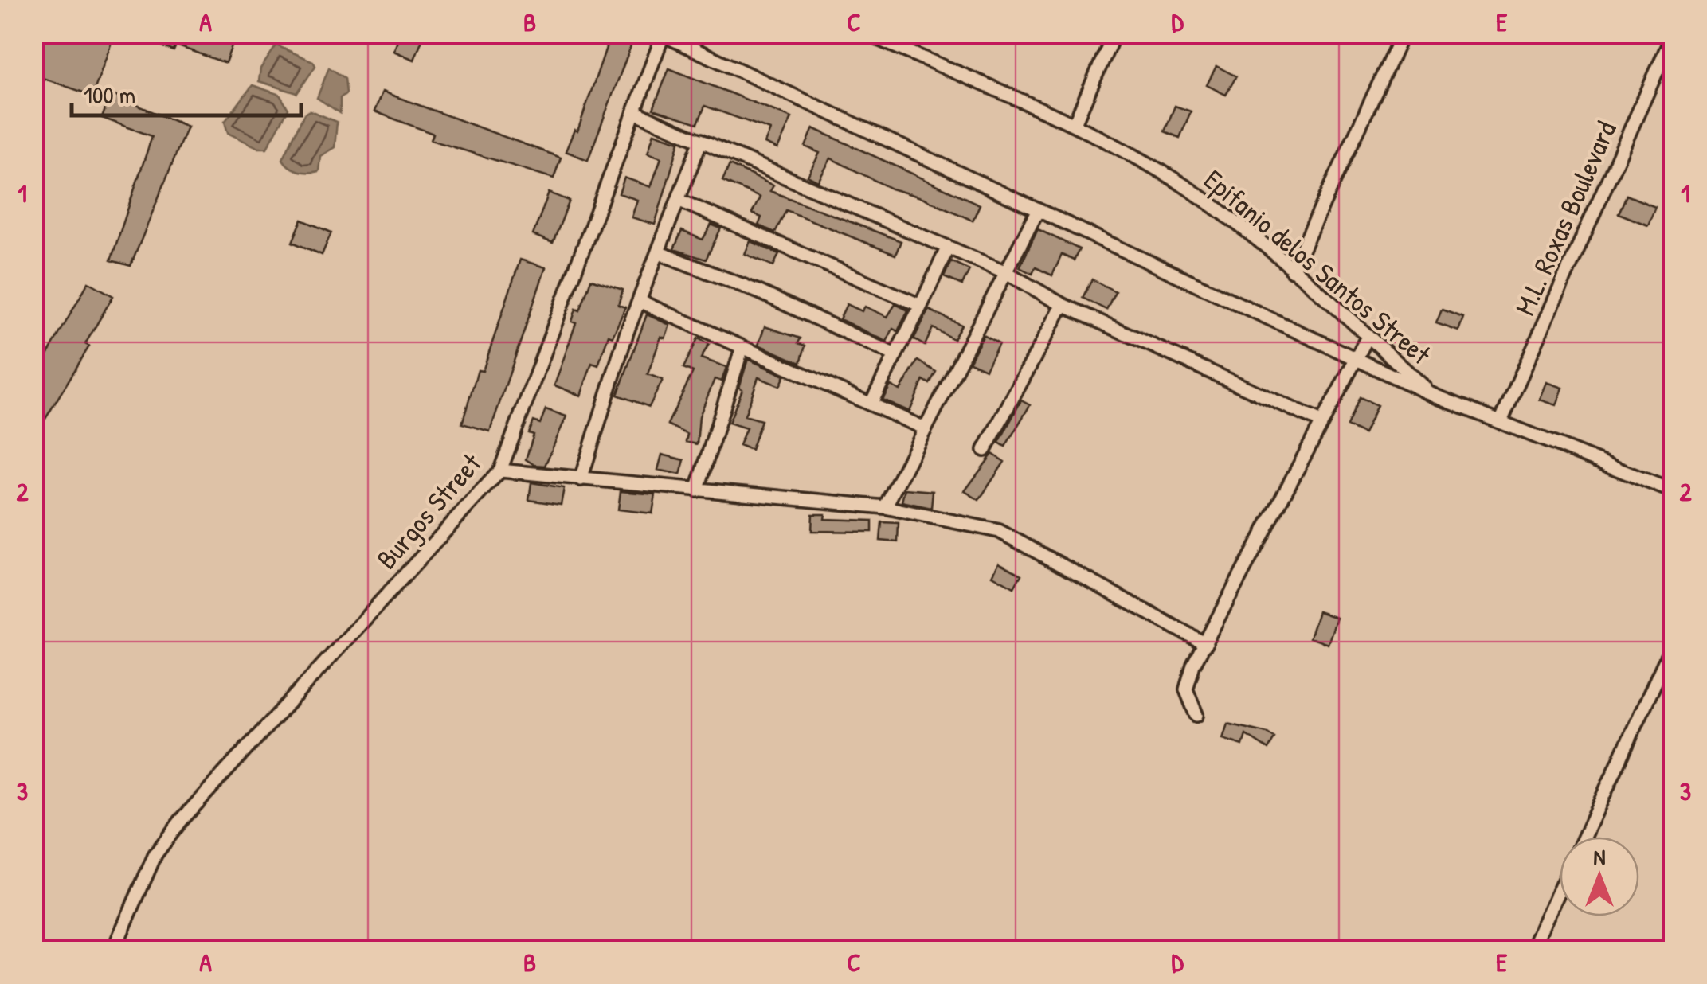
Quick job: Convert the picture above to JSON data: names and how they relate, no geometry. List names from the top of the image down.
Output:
{
  "streets": {
    "street": ["M.L. Roxas Boulevard", "Epifanio delos Santos Street", "Burgos Street"]
  },
  "scale_bar": "100 m",
  "north": "top",
  "grid": {
    "columns": [
      "A",
      "B",
      "C",
      "D",
      "E"
    ],
    "rows": ["1", "2", "3"]
  }
}
